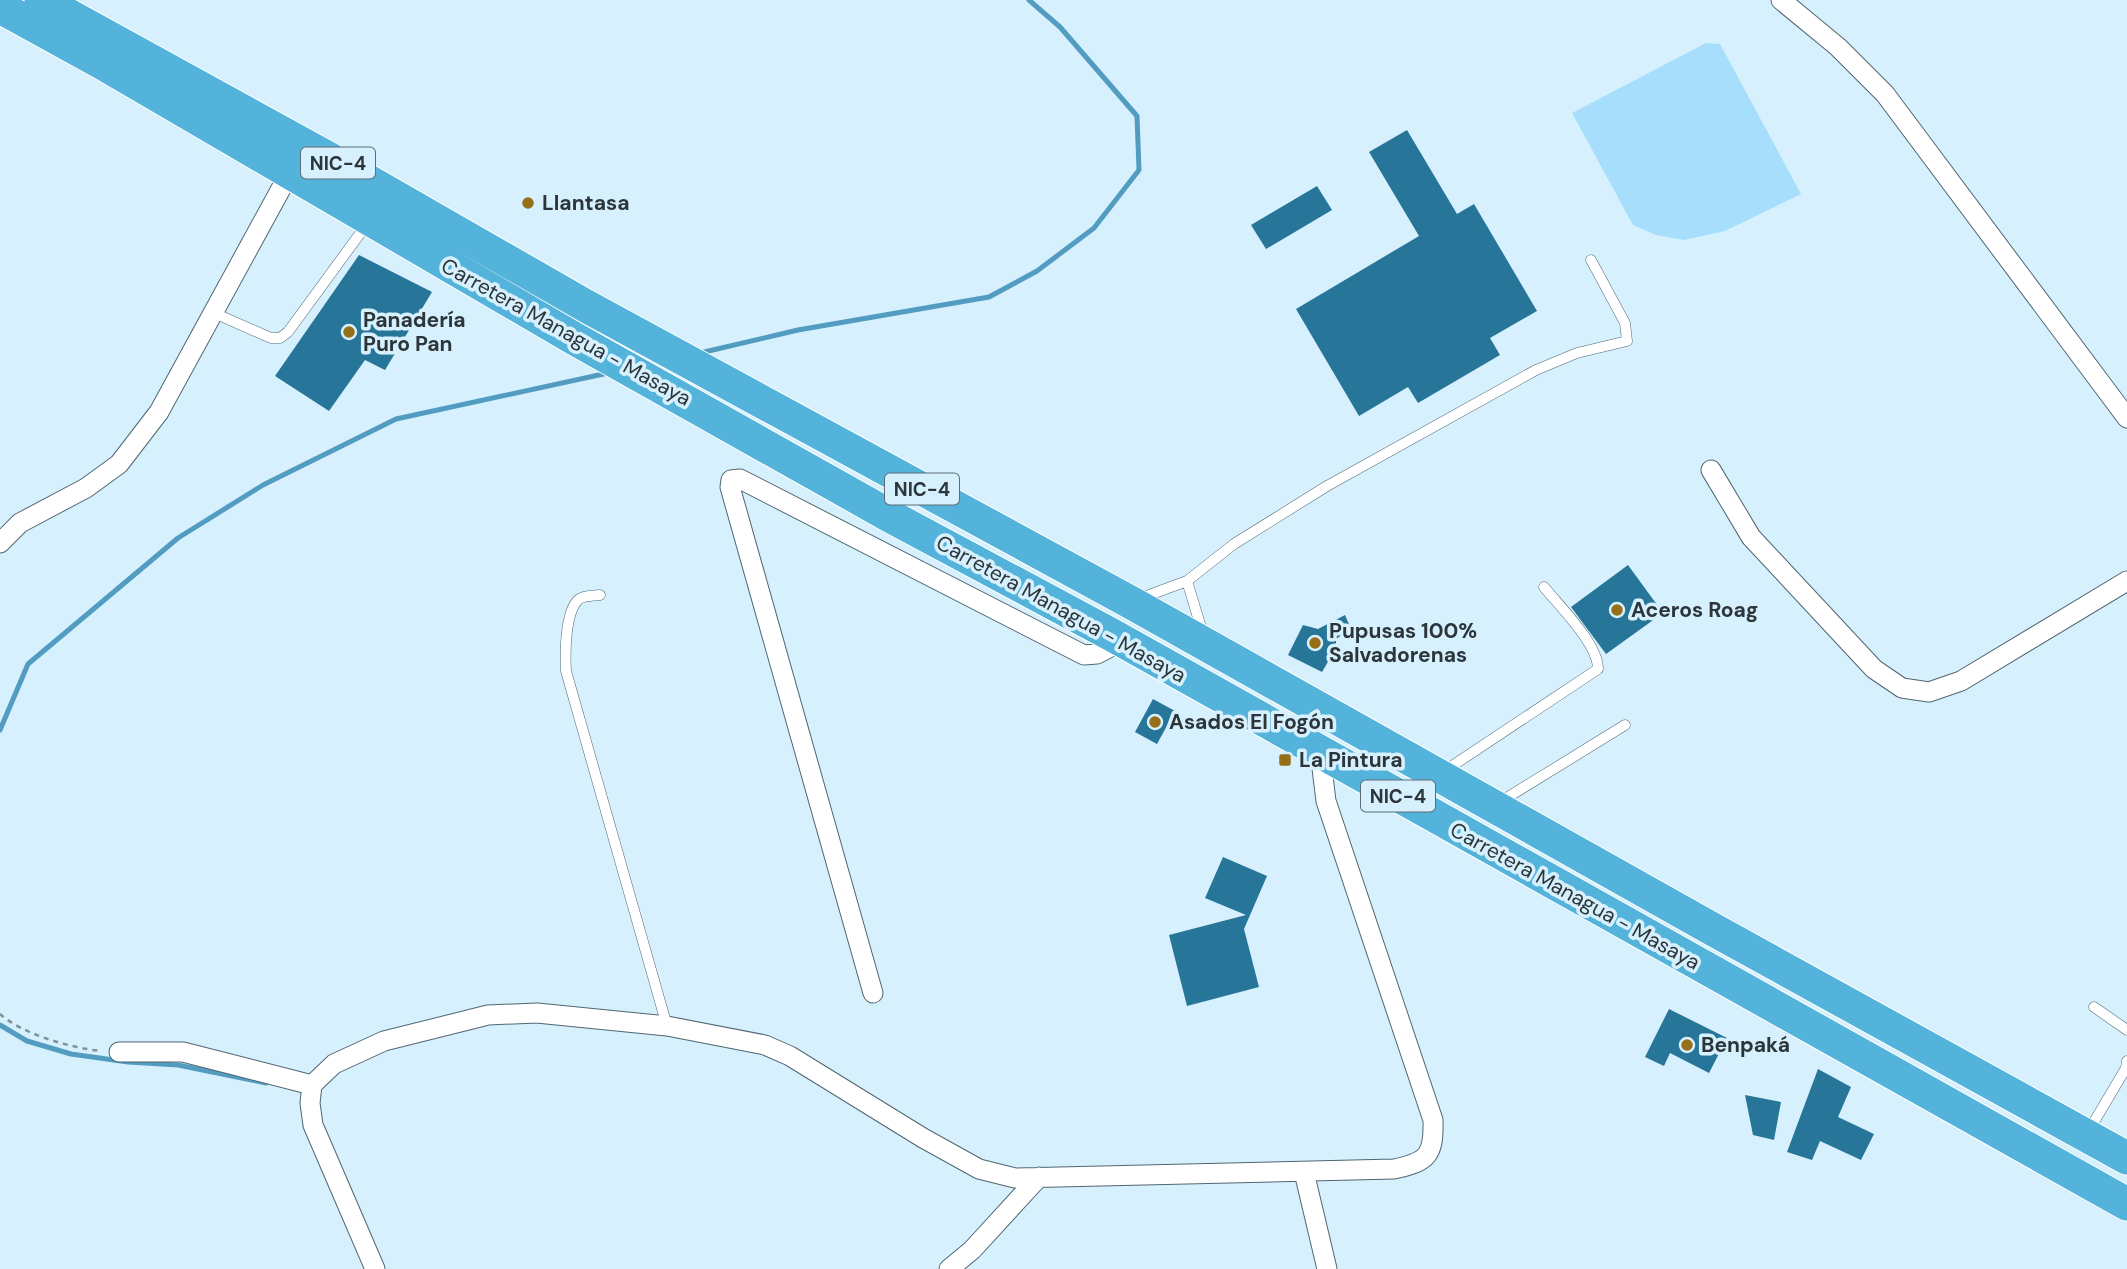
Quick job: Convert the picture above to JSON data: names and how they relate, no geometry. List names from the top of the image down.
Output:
{
  "streets": {
    "highway": ["NIC-4", "Carretera Managua - Masaya"]
  },
  "places": {
    "other": [
      "Llantasa",
      "Panadería Puro Pan",
      "Aceros Roag",
      "Pupusas 100% Salvadorenas",
      "Asados El Fogón",
      "Benpaká"
    ],
    "transit": ["La Pintura"]
  }
}
